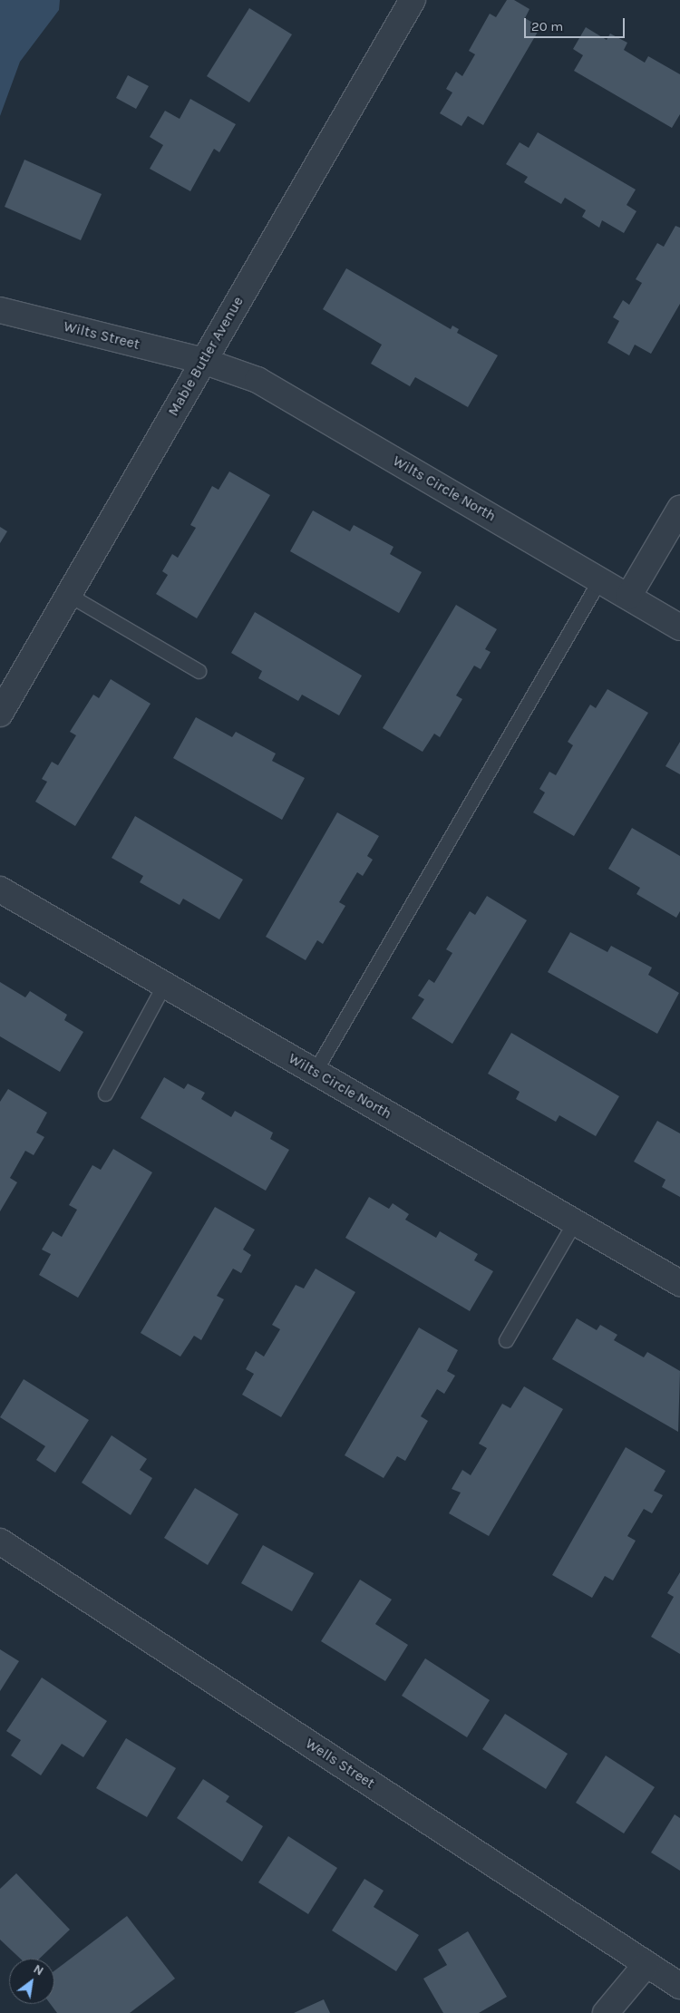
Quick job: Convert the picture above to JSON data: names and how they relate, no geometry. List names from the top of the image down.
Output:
{
  "streets": {
    "street": [
      "Wilts Street",
      "Mable Butler Avenue",
      "Wilts Circle North",
      "Wells Street"
    ]
  },
  "crossings": [
    ["Wilts Street", "Mable Butler Avenue"],
    ["Wilts Street", "Wilts Circle North"],
    ["Mable Butler Avenue", "Wilts Circle North"]
  ],
  "scale_bar": "20 m",
  "north": "top right"
}
